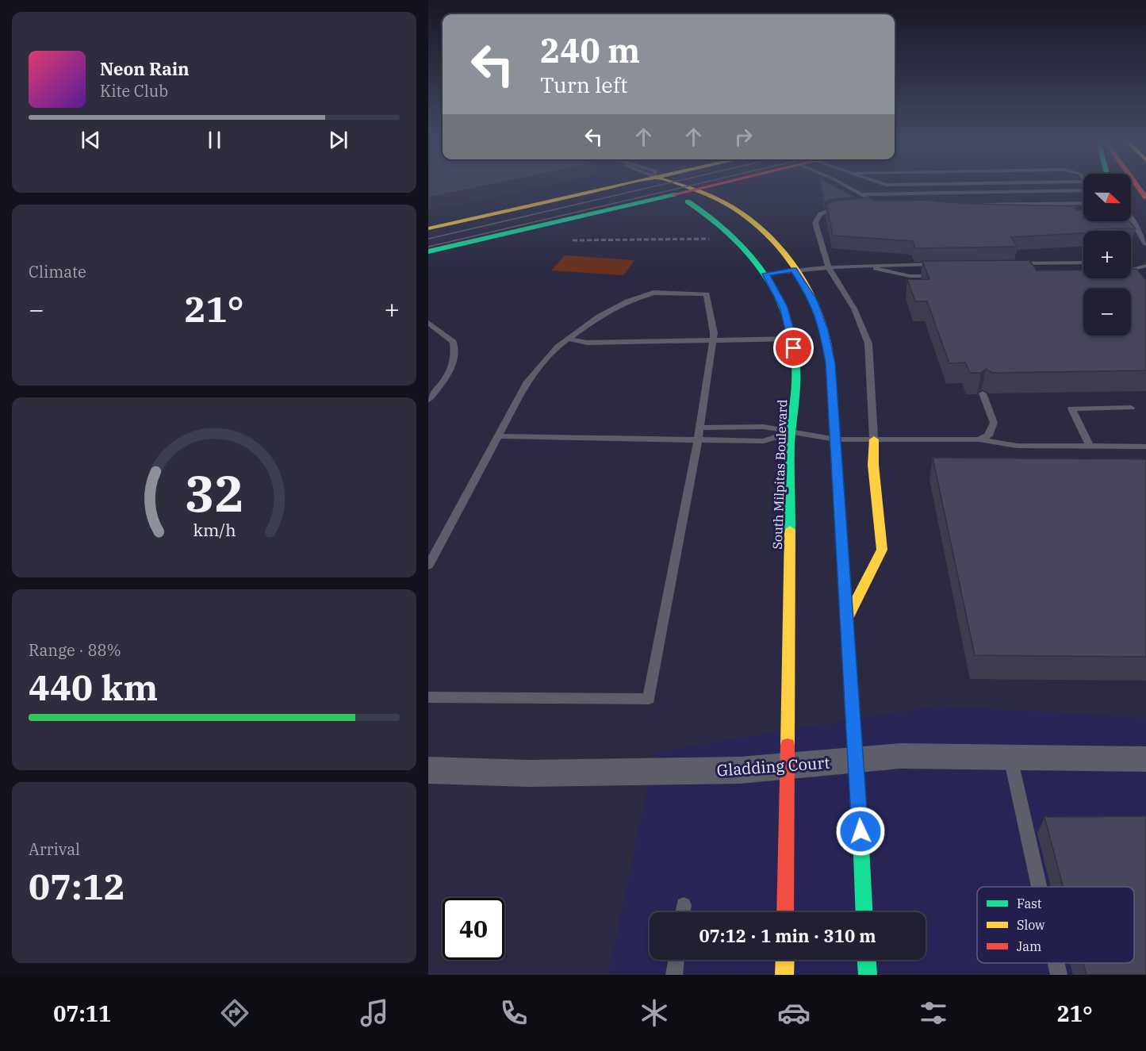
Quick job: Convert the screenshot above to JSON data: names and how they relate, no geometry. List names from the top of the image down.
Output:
{
  "streets": {
    "main road": ["South Milpitas Boulevard"],
    "street": ["Gladding Court"]
  },
  "crossings": [
    ["South Milpitas Boulevard", "Gladding Court"]
  ],
  "legend": ["Fast", "Slow", "Jam"],
  "north": "right",
  "page": {
    "turn": ["240 m", "Turn left"],
    "song": ["Neon Rain", "Kite Club"],
    "map_buttons": ["+", "−"],
    "tile": [
      "Climate",
      ["Range · 88%", "440 km"],
      ["Arrival", "07:12"]
    ],
    "heat": ["−", "21°", "+"],
    "limit": "40",
    "trip": "07:12 · 1 min · 310 m",
    "tabs": ["07:11", "21°"],
    "gauge": ["32", "km/h"]
  }
}
